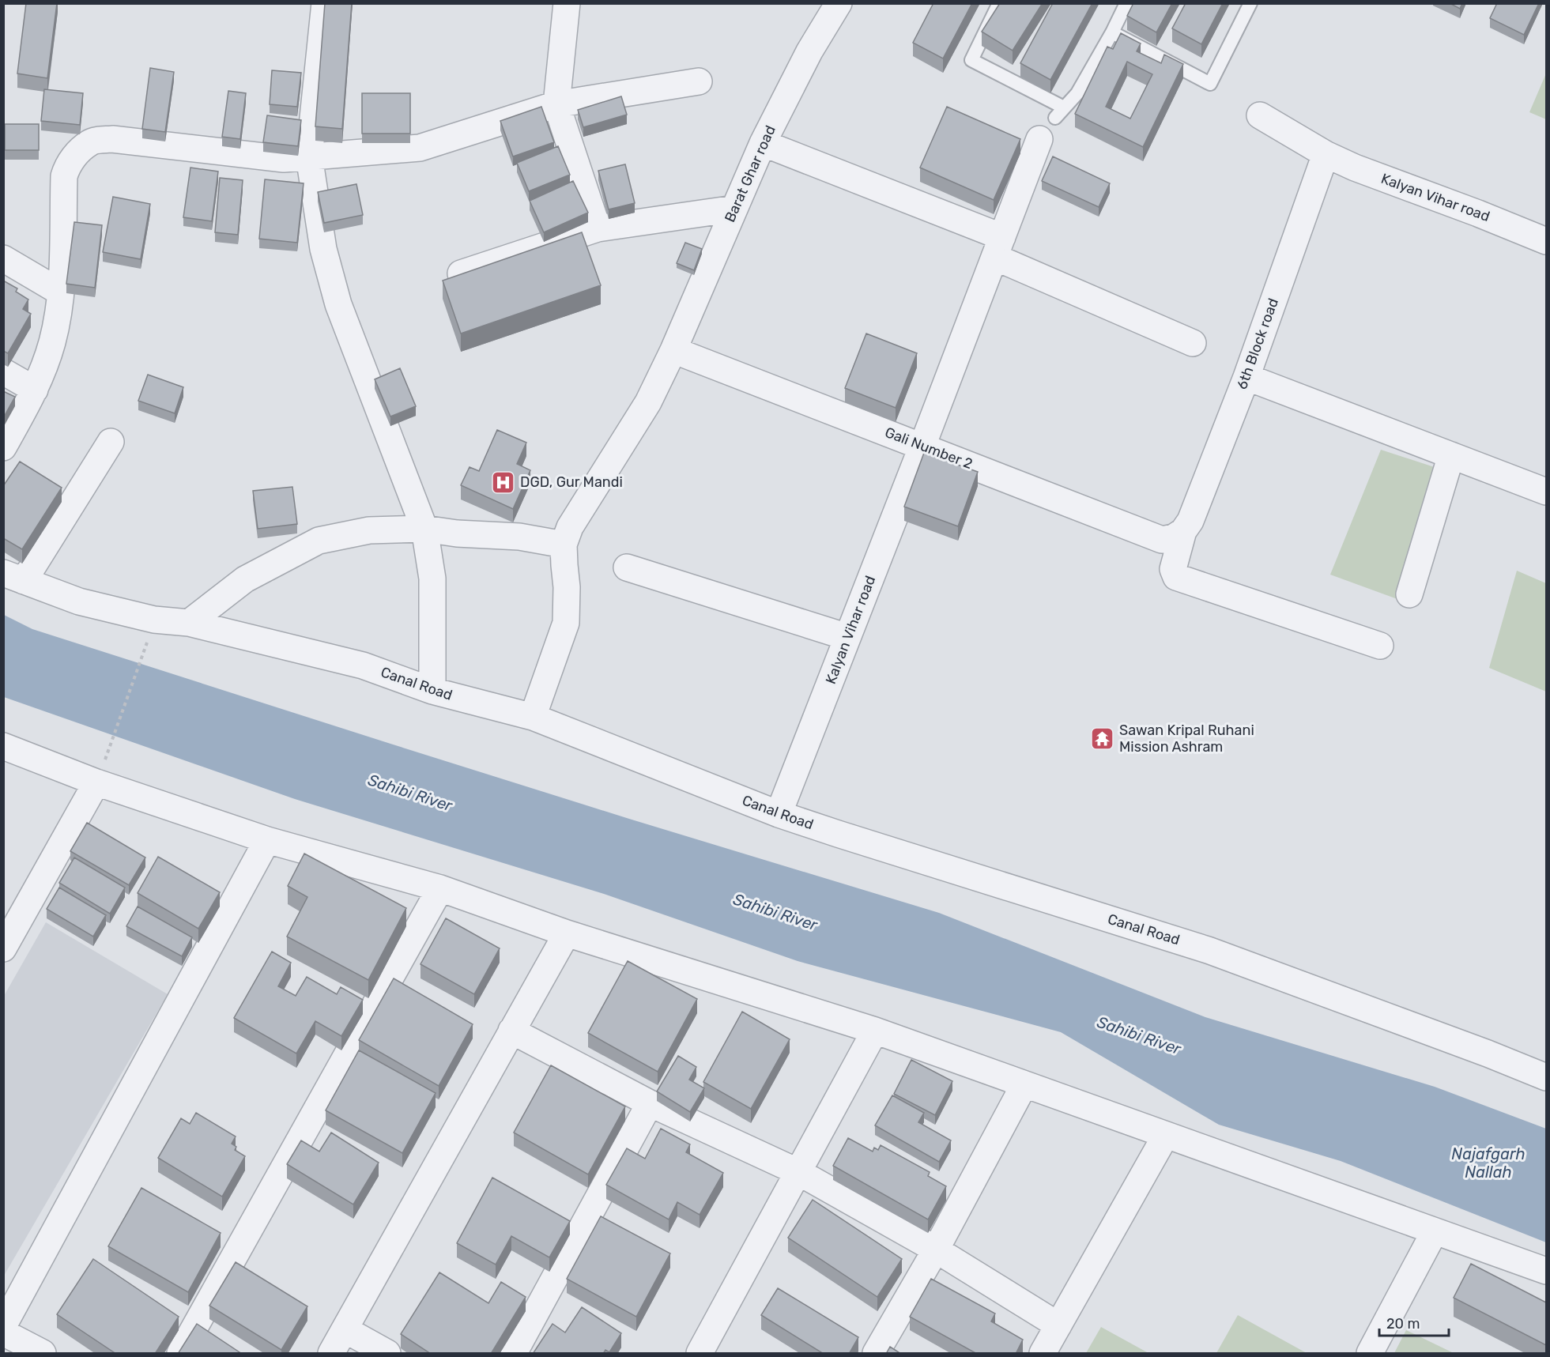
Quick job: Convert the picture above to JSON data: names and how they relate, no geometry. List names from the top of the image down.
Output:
{
  "streets": {
    "street": [
      "Barat Ghar road",
      "Kalyan Vihar road",
      "6th Block road",
      "Gali Number 2",
      "Canal Road"
    ]
  },
  "crossings": [
    ["Barat Ghar road", "Gali Number 2"],
    ["Kalyan Vihar road", "6th Block road"],
    ["Kalyan Vihar road", "Gali Number 2"],
    ["Kalyan Vihar road", "Canal Road"],
    ["6th Block road", "Gali Number 2"]
  ],
  "water": ["Sahibi River", "Najafgarh Nallah"],
  "places": {
    "hospital": ["DGD, Gur Mandi"],
    "temple": ["Sawan Kripal Ruhani Mission Ashram"]
  },
  "scale_bar": "20 m"
}
